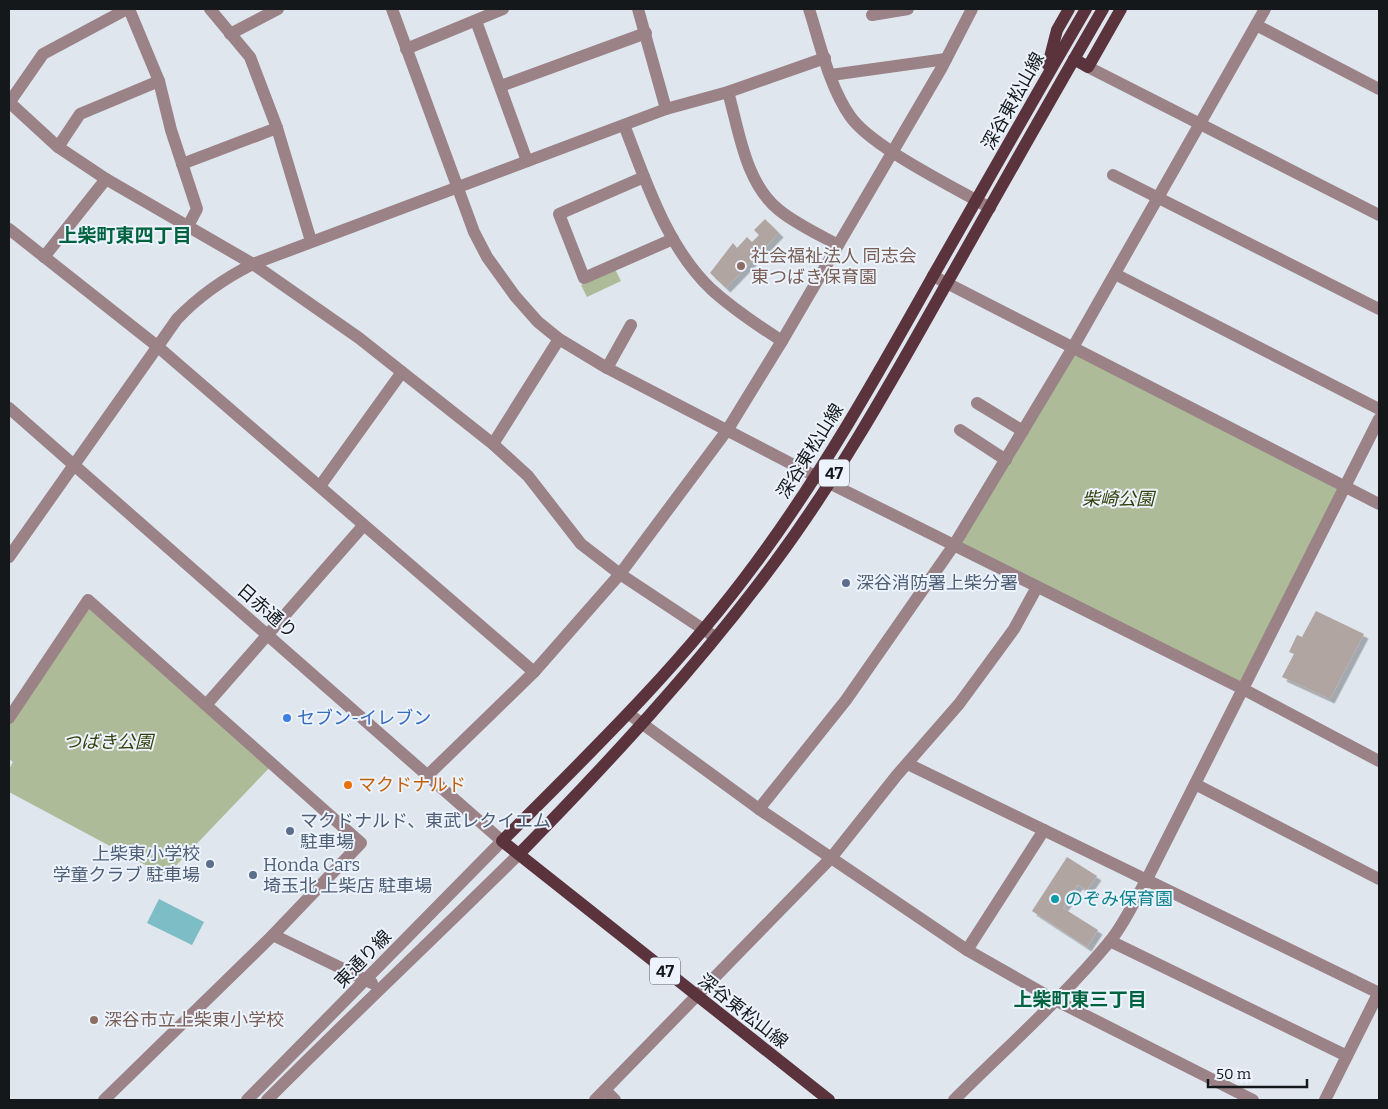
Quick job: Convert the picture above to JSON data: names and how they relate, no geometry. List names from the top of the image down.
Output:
{
  "streets": {
    "main road": ["深谷東松山線", "47"],
    "street": ["日赤通り", "東通り線"]
  },
  "crossings": [
    ["深谷東松山線", "日赤通り"],
    ["深谷東松山線", "東通り線"],
    ["日赤通り", "東通り線"]
  ],
  "districts": ["上柴町東四丁目", "上柴町東三丁目"],
  "parks": ["柴崎公園", "つばき公園"],
  "places": [
    "社会福祉法人 同志会 東つばき保育園",
    "深谷消防署上柴分署",
    "セブン-イレブン",
    "マクドナルド",
    "マクドナルド、東武レクイエム 駐車場",
    "上柴東小学校 学童クラブ 駐車場",
    "Honda Cars 埼玉北 上柴店 駐車場",
    "のぞみ保育園",
    "深谷市立上柴東小学校"
  ],
  "scale_bar": "50 m"
}
